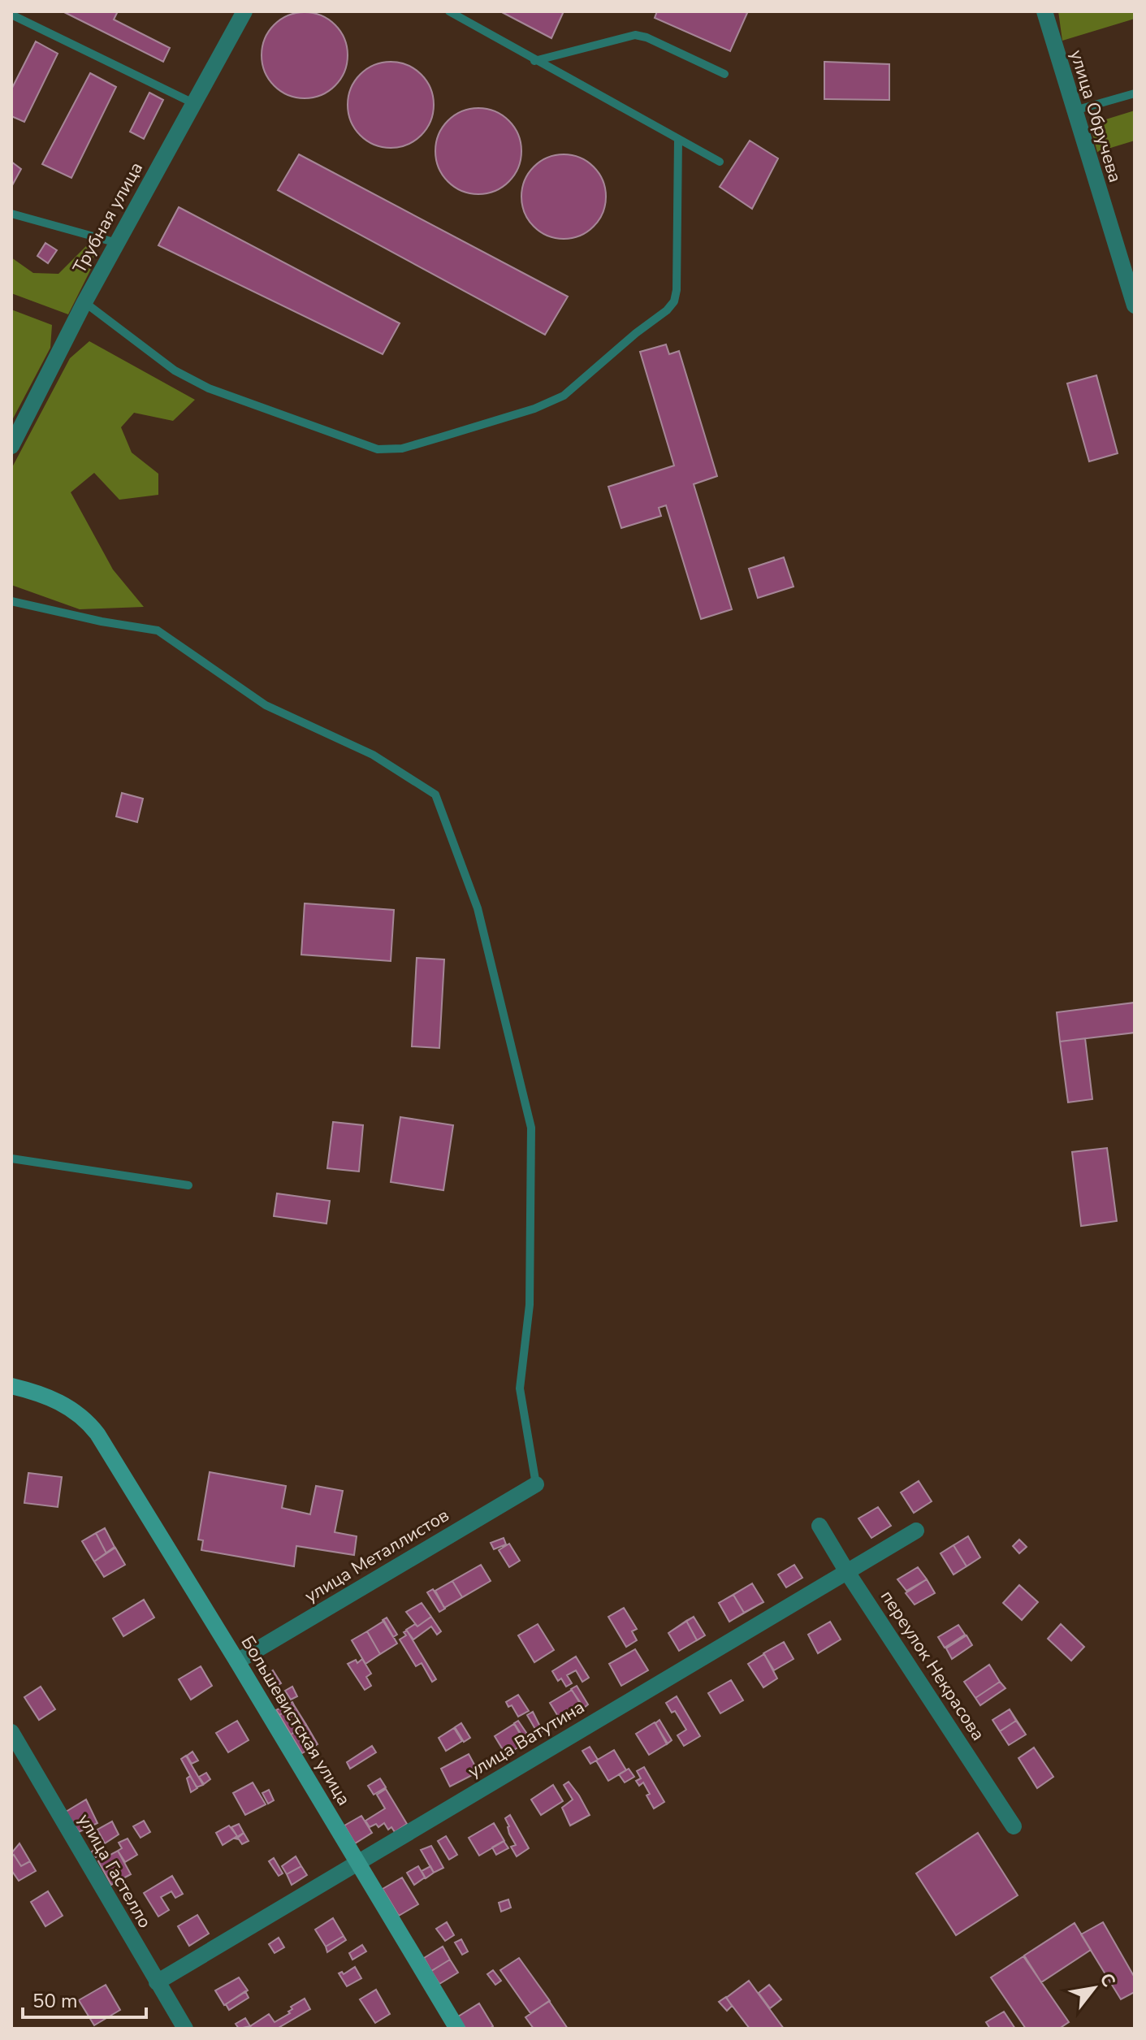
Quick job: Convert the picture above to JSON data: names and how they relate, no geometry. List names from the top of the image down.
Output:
{
  "streets": {
    "street": [
      "улица Обручева",
      "Трубная улица",
      "улица Металлистов",
      "переулок Некрасова",
      "Большевистская улица",
      "улица Ватутина",
      "улица Гастелло"
    ]
  },
  "crossings": [
    ["улица Металлистов", "Большевистская улица"],
    ["переулок Некрасова", "улица Ватутина"],
    ["Большевистская улица", "улица Ватутина"],
    ["улица Ватутина", "улица Гастелло"]
  ],
  "scale_bar": "50 m",
  "north": "top right"
}
